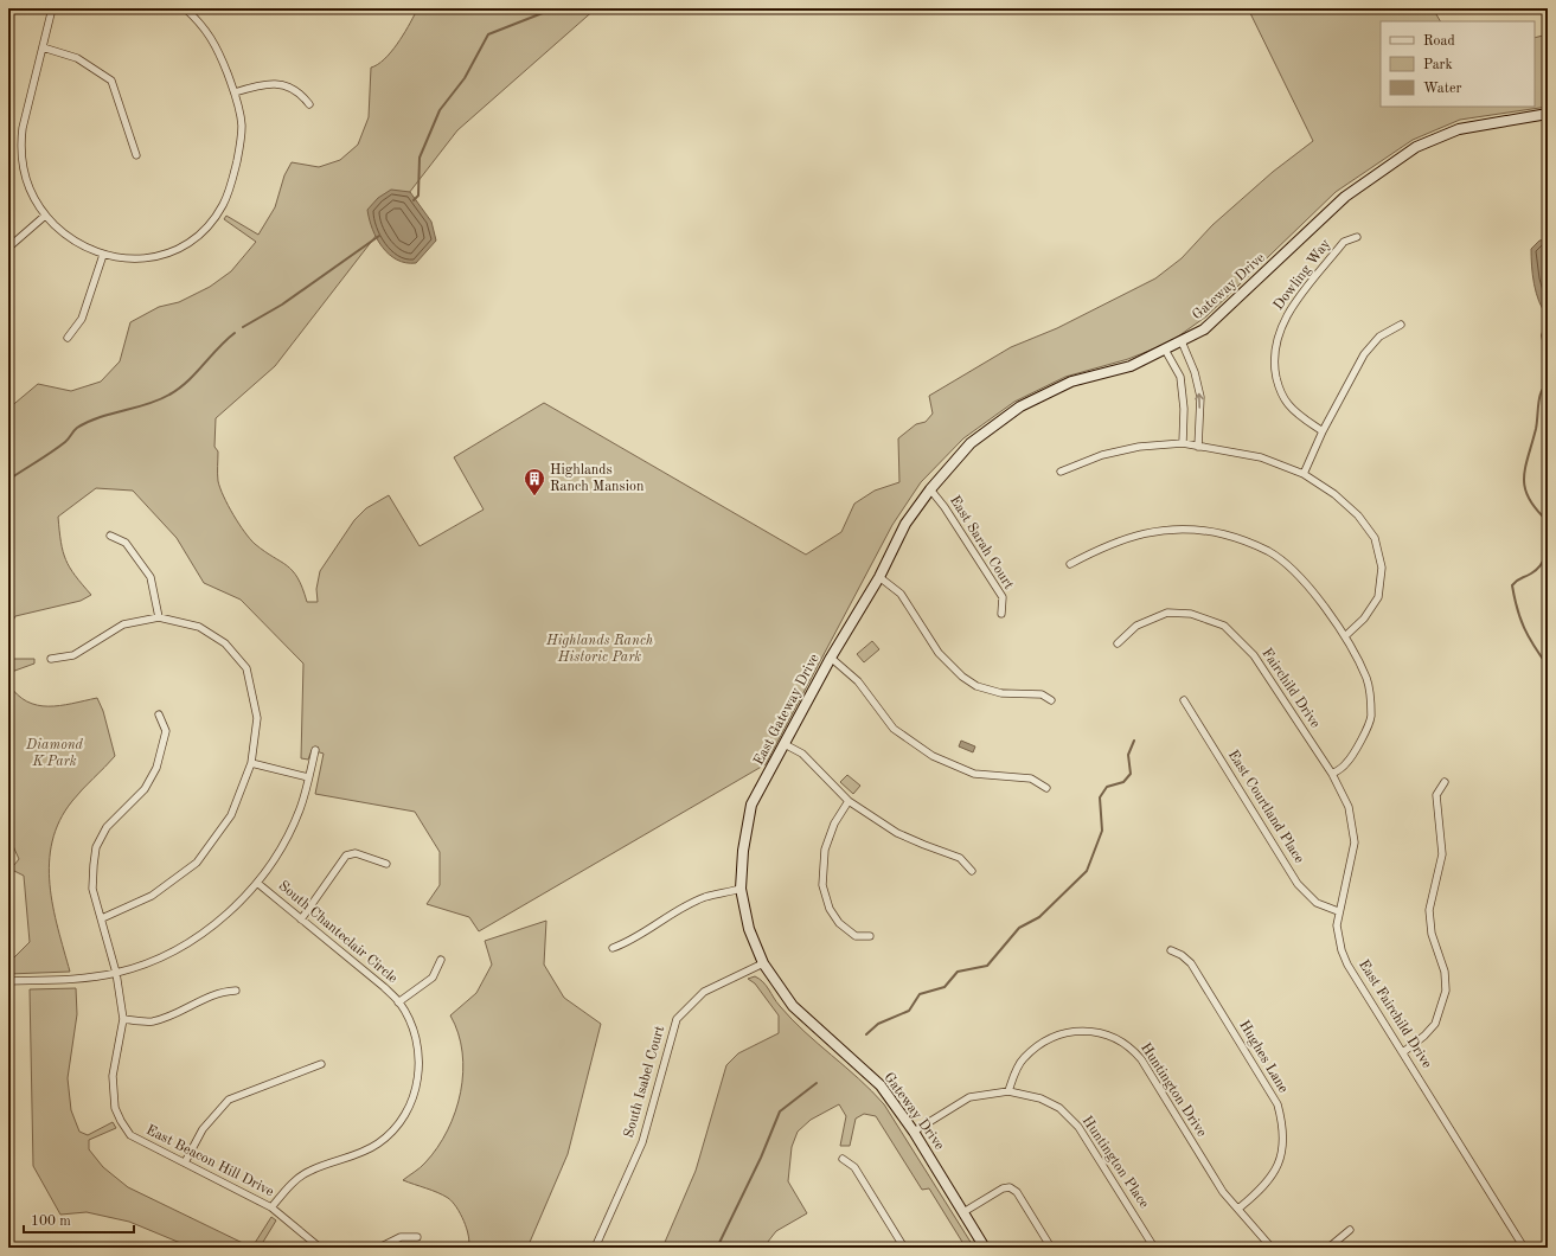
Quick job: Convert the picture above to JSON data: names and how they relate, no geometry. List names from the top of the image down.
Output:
{
  "streets": {
    "street": [
      "Dowling Way",
      "Gateway Drive",
      "East Sarah Court",
      "Fairchild Drive",
      "East Gateway Drive",
      "East Courtland Place",
      "South Chanteclair Circle",
      "East Fairchild Drive",
      "Hughes Lane",
      "South Isabel Court",
      "Huntington Drive",
      "East Beacon Hill Drive",
      "Huntington Place"
    ]
  },
  "crossings": [
    ["Gateway Drive", "East Sarah Court"],
    ["Gateway Drive", "East Gateway Drive"],
    ["Gateway Drive", "South Isabel Court"],
    ["Gateway Drive", "Huntington Place"],
    ["East Sarah Court", "East Gateway Drive"],
    ["Fairchild Drive", "East Fairchild Drive"],
    ["East Gateway Drive", "South Isabel Court"],
    ["East Courtland Place", "East Fairchild Drive"],
    ["South Chanteclair Circle", "East Beacon Hill Drive"],
    ["Hughes Lane", "Huntington Drive"],
    ["Huntington Drive", "Huntington Place"]
  ],
  "parks": ["Highlands Ranch Historic Park", "Diamond K Park"],
  "places": {
    "building": ["Highlands Ranch Mansion"]
  },
  "legend": ["Road", "Park", "Water"],
  "scale_bar": "100 m"
}
